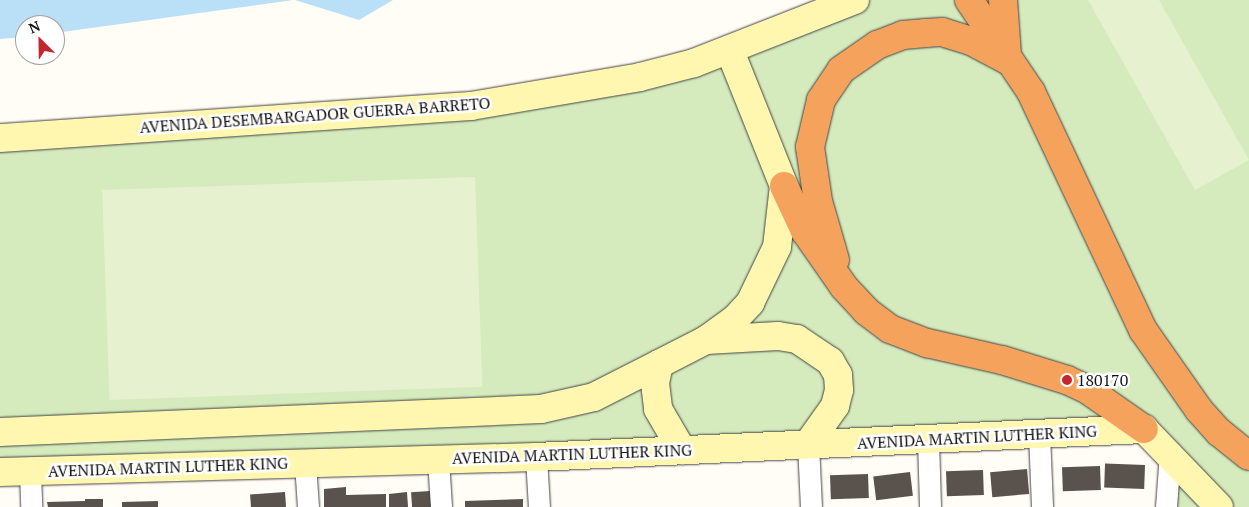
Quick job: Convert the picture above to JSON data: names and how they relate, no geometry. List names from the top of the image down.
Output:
{
  "streets": {
    "street": ["AVENIDA DESEMBARGADOR GUERRA BARRETO", "AVENIDA MARTIN LUTHER KING"]
  },
  "places": ["180170"],
  "north": "top left"
}
